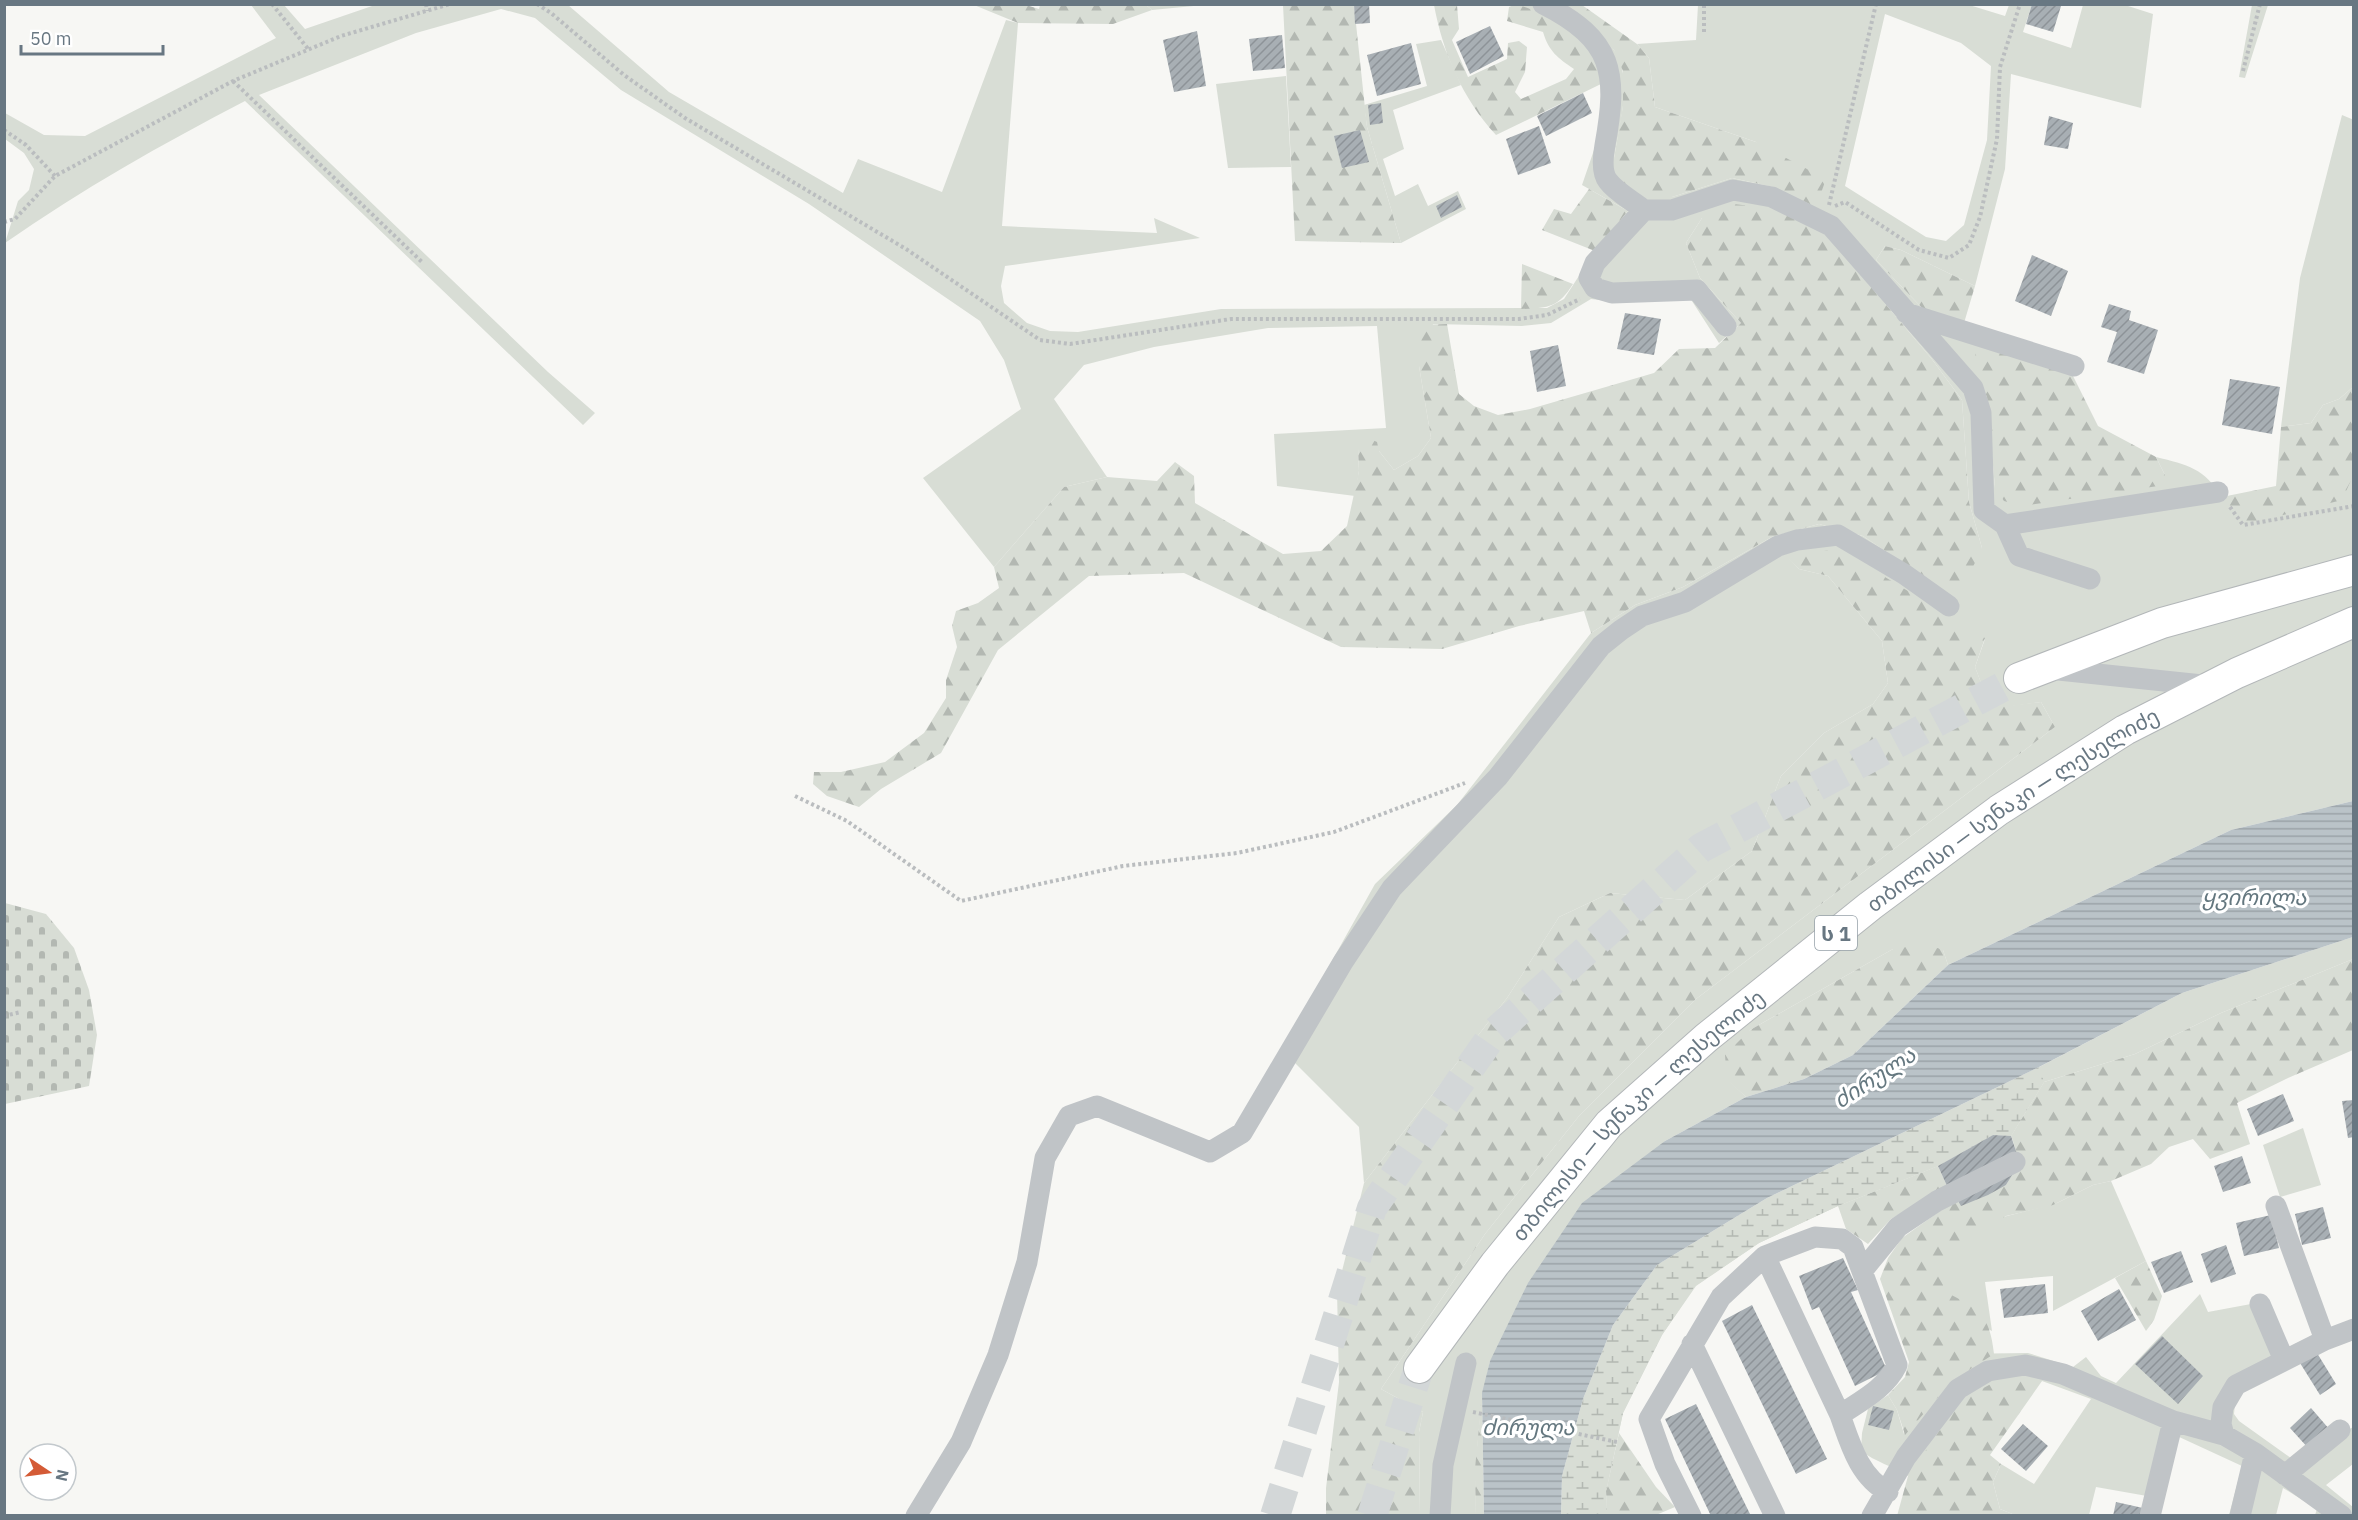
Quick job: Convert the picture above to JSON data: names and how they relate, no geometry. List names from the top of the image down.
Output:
{
  "streets": {
    "highway": ["თბილისი — სენაკი — ლესელიძე", "ს 1"]
  },
  "water": ["ყვირილა", "ძირულა"],
  "scale_bar": "50 m",
  "north": "right"
}
